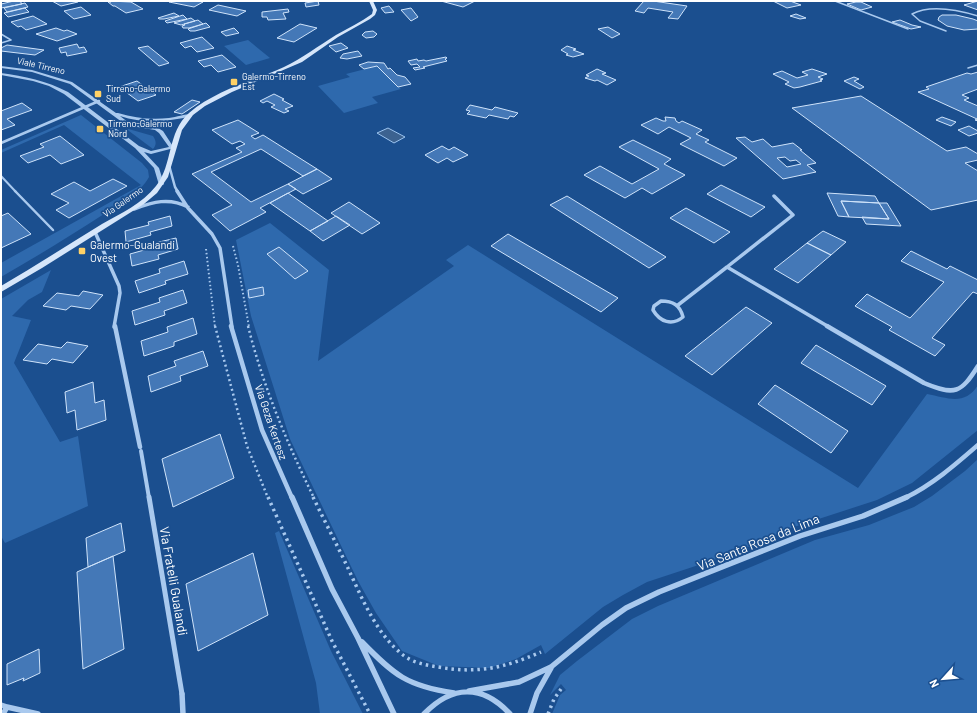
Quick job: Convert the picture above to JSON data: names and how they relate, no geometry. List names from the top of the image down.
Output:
{
  "streets": {
    "main road": ["Via Galermo"],
    "street": [
      "Viale Tirreno",
      "Via Geza Kertesz",
      "Via Santa Rosa da Lima",
      "Via Fratelli Gualandi"
    ]
  },
  "crossings": [
    ["Viale Tirreno", "Via Galermo"],
    ["Via Galermo", "Via Fratelli Gualandi"]
  ],
  "places": {
    "transit": [
      "Galermo-Tirreno Est",
      "Tirreno-Galermo Sud",
      "Tirreno-Galermo Nord",
      "Galermo-Gualandi Ovest"
    ]
  },
  "north": "bottom left"
}
